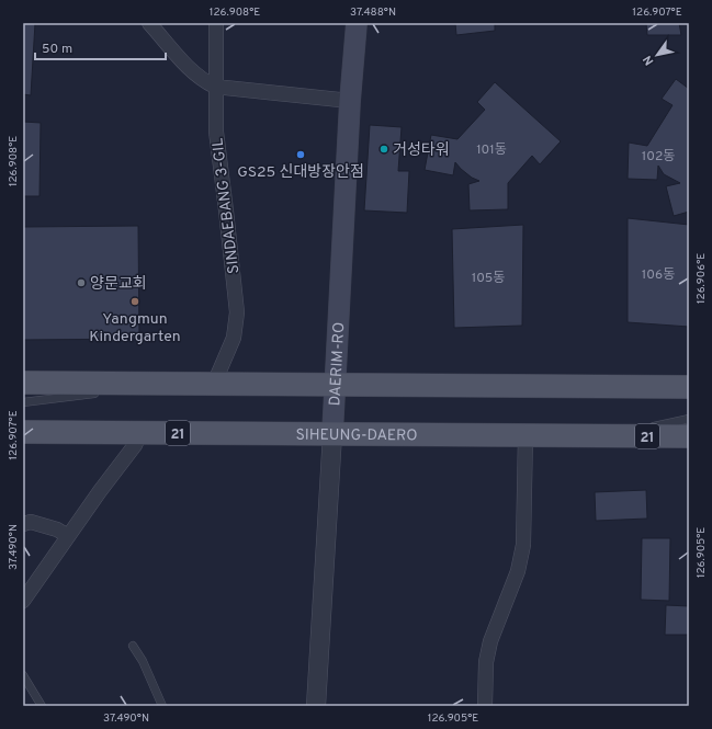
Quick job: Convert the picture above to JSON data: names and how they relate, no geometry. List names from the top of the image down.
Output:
{
  "streets": {
    "main road": ["DAERIM-RO", "21", "SIHEUNG-DAERO"],
    "street": ["SINDAEBANG 3-GIL"]
  },
  "crossings": [
    ["DAERIM-RO", "SIHEUNG-DAERO"]
  ],
  "places": [
    "거성타워",
    "GS25 신대방장안점",
    "양문교회",
    "Yangmun Kindergarten"
  ],
  "house_numbers": [
    "101동",
    "102동",
    "106동",
    "105동"
  ],
  "scale_bar": "50 m",
  "north": "bottom left",
  "coordinates": [
    "126.908°E",
    "37.488°N",
    "126.907°E",
    "126.906°E",
    "37.490°N",
    "126.905°E"
  ]
}
